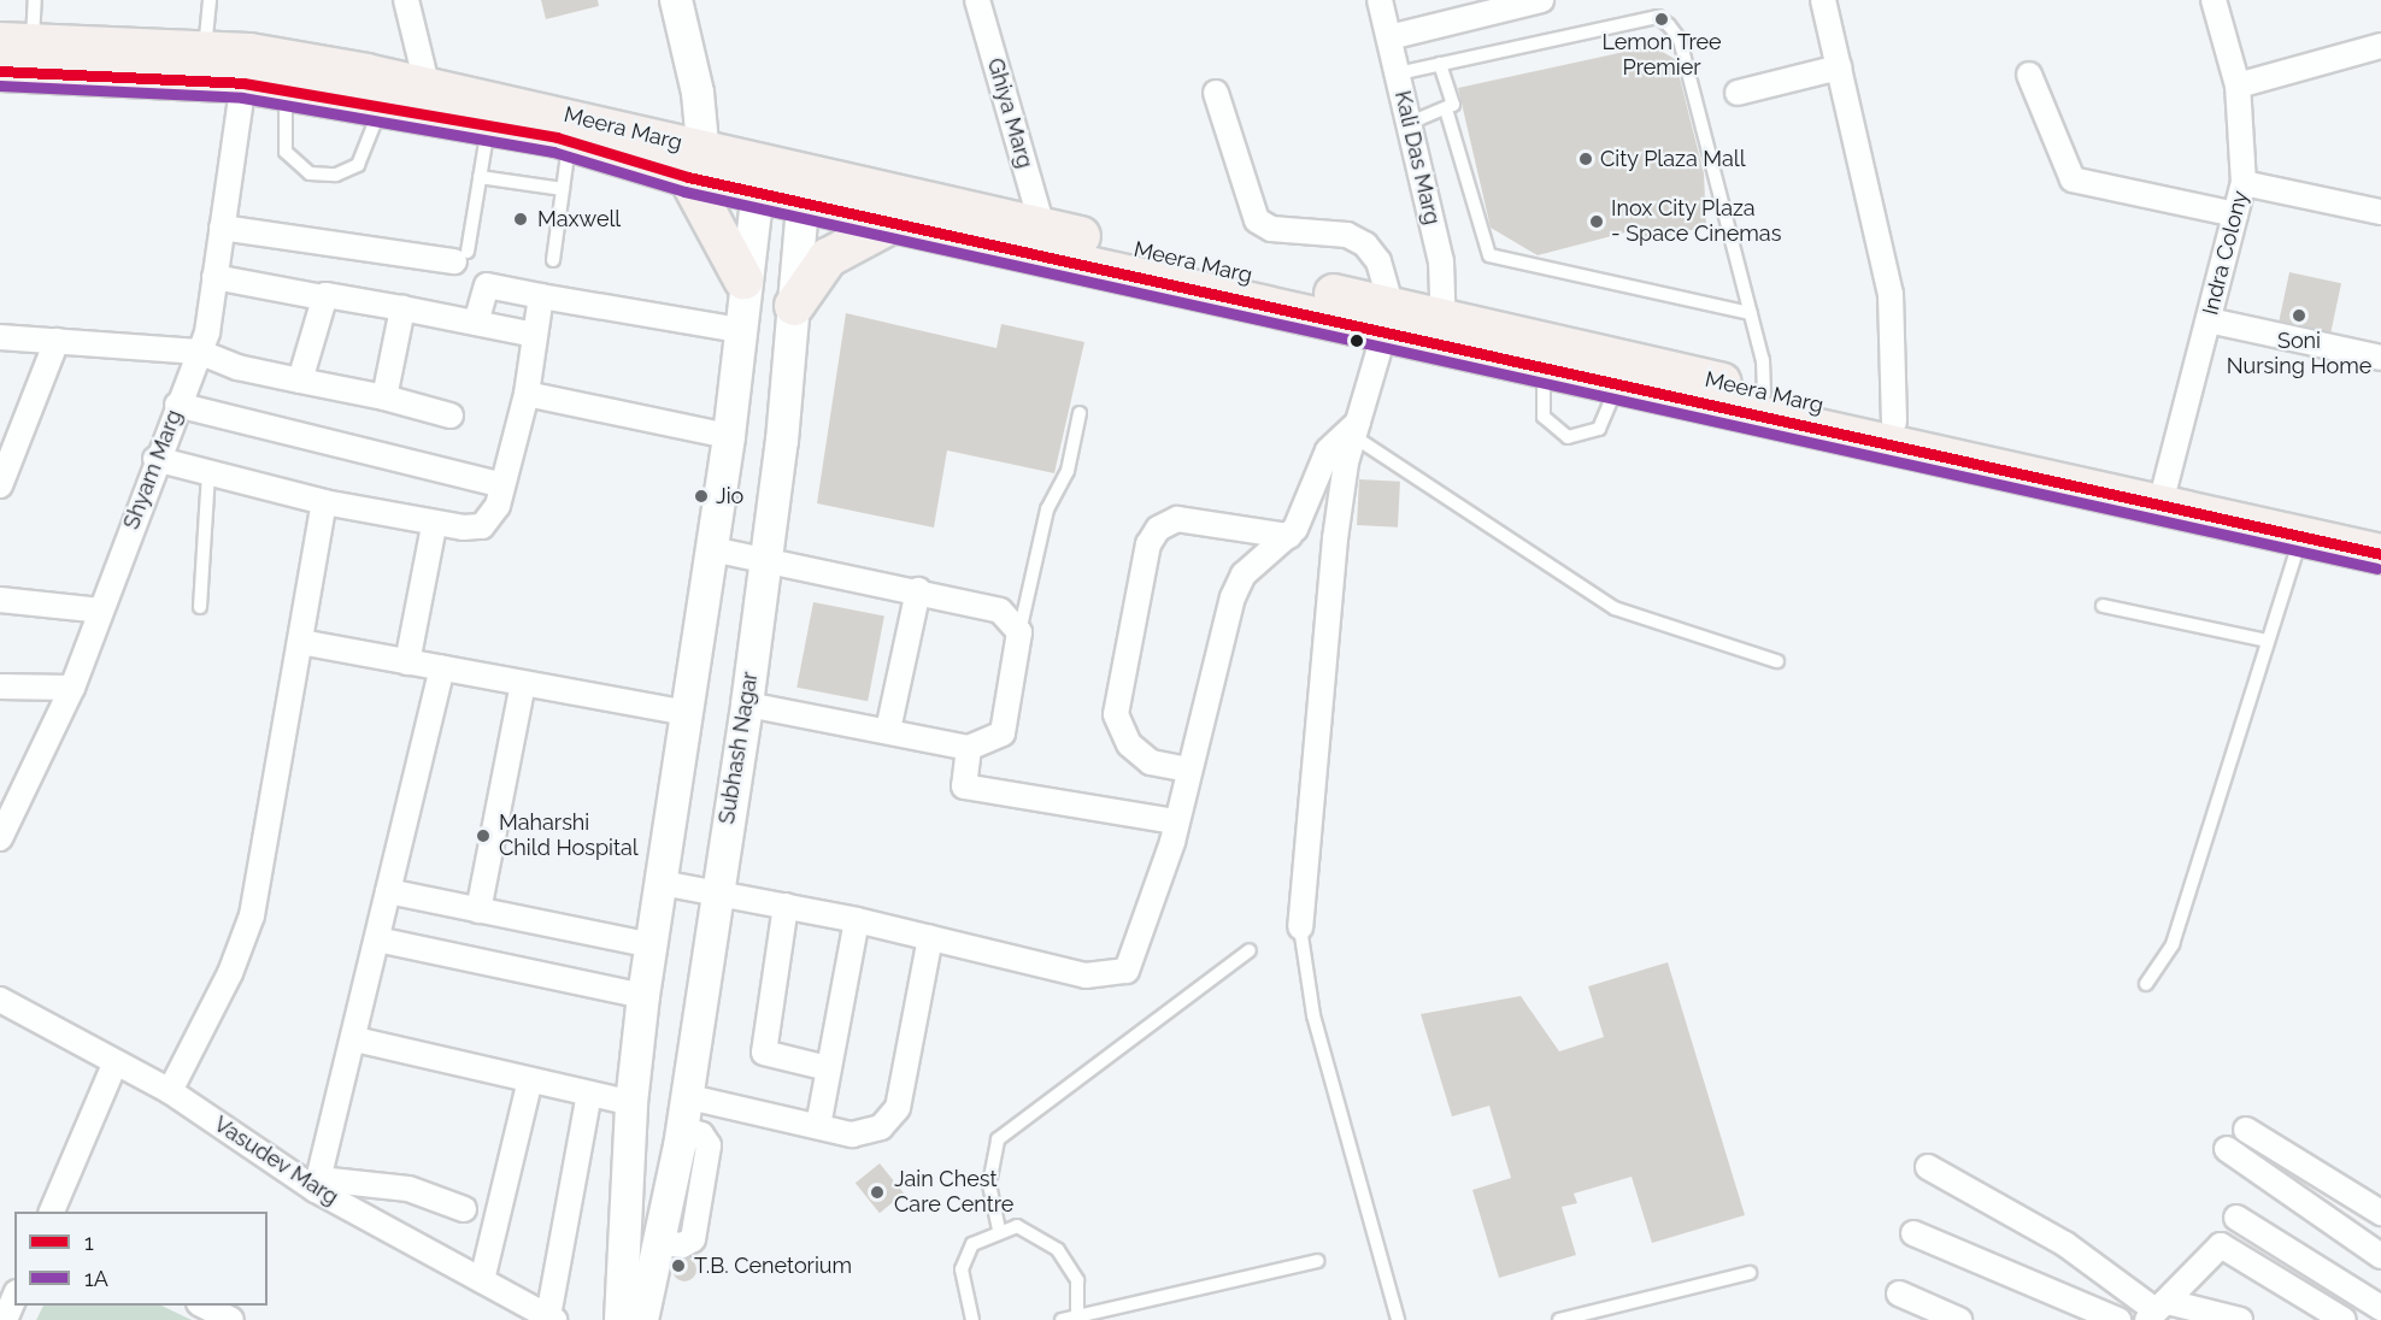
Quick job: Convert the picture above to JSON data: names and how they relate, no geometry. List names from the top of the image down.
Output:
{
  "streets": {
    "main road": ["Meera Marg"],
    "street": [
      "Ghiya Marg",
      "Kali Das Marg",
      "Indra Colony",
      "Shyam Marg",
      "Subhash Nagar",
      "Vasudev Marg"
    ]
  },
  "crossings": [
    ["Ghiya Marg", "Meera Marg"],
    ["Meera Marg", "Kali Das Marg"],
    ["Meera Marg", "Indra Colony"],
    ["Meera Marg", "Shyam Marg"],
    ["Meera Marg", "Subhash Nagar"]
  ],
  "places": [
    "Lemon Tree Premier",
    "City Plaza Mall",
    "Maxwell",
    "Inox City Plaza - Space Cinemas",
    "Soni Nursing Home",
    "Jio",
    "Maharshi Child Hospital",
    "Jain Chest Care Centre",
    "T.B. Cenetorium"
  ],
  "lines": ["transit line 1", "transit line 1A"],
  "legend": ["1", "1A"]
}
